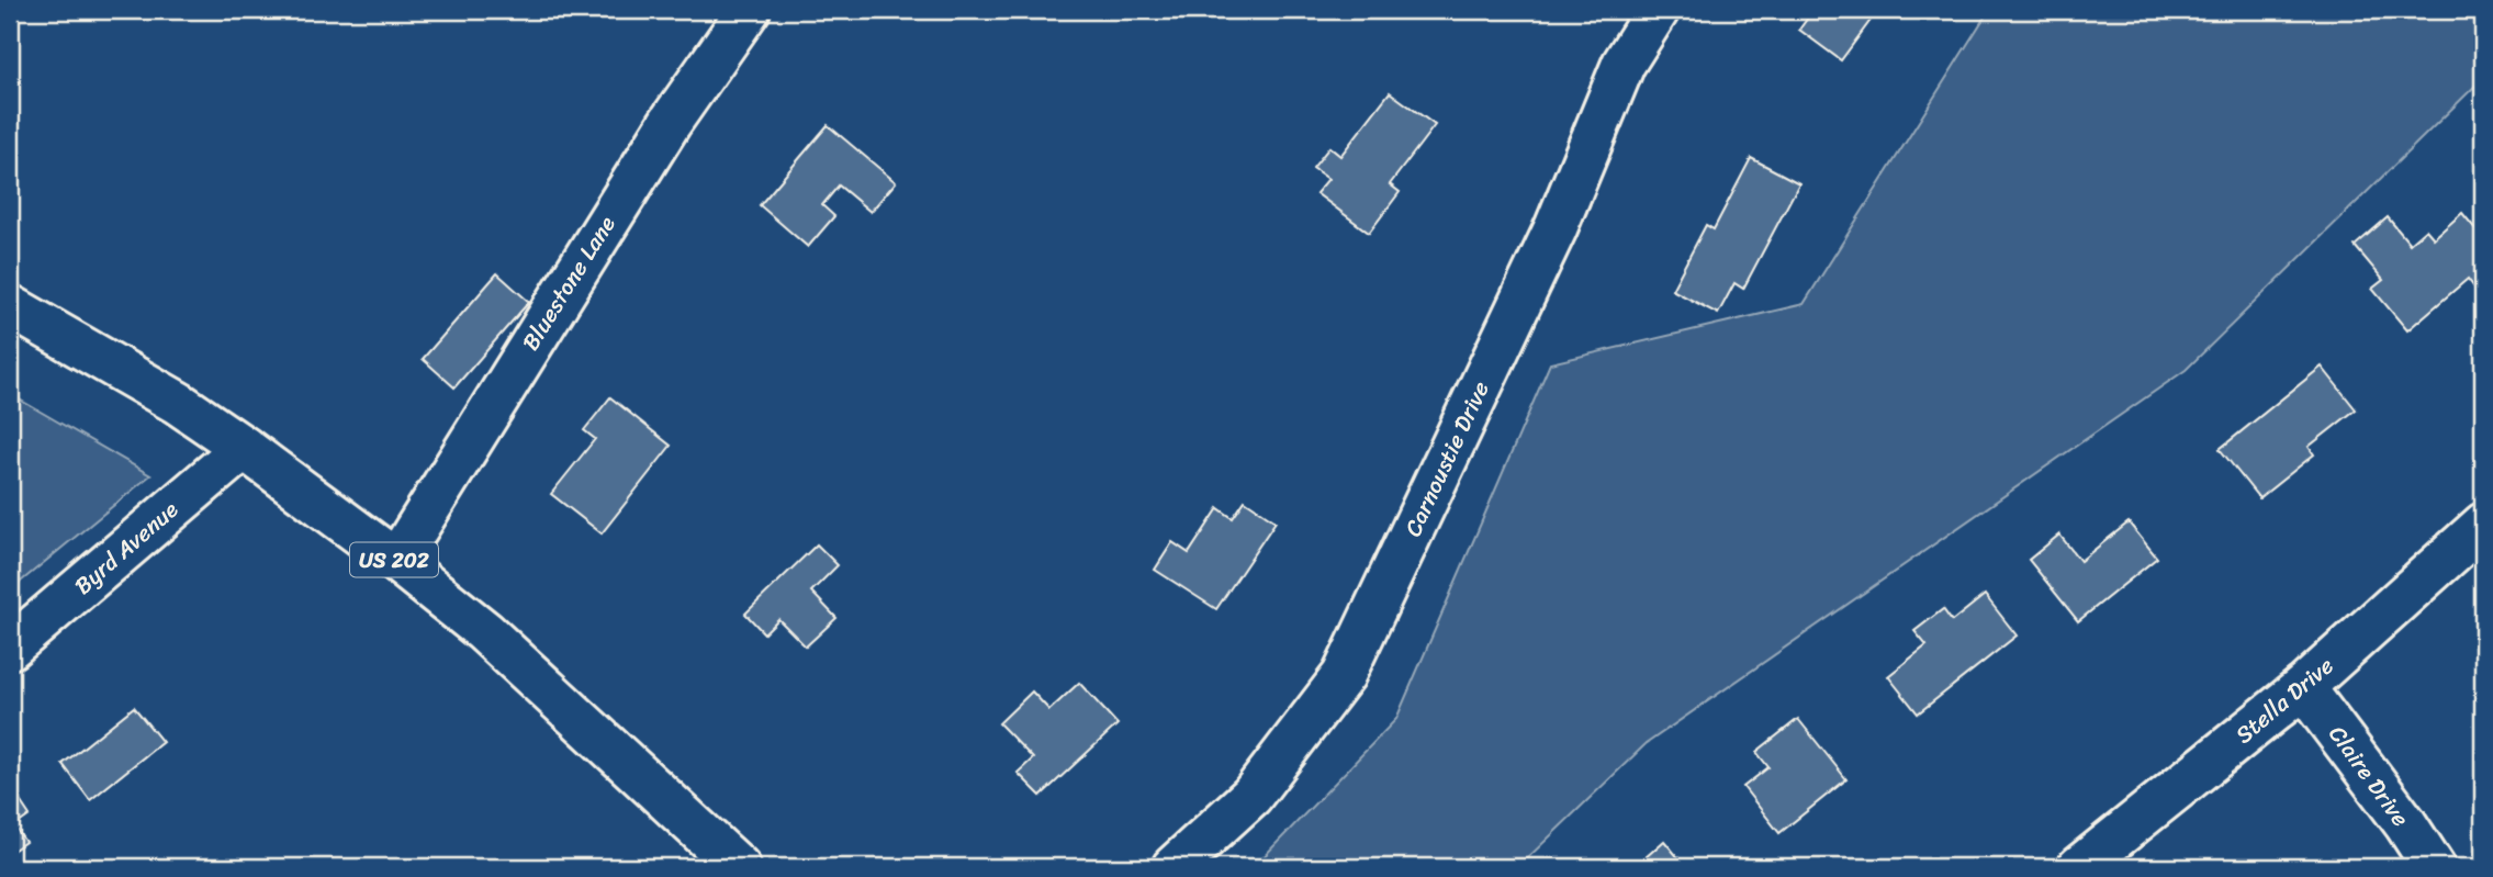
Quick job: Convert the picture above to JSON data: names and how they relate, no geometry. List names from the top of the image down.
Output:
{
  "streets": {
    "main road": [
      "Bluestone Lane",
      "Carnoustie Drive",
      "Byrd Avenue",
      "US 202",
      "Stella Drive",
      "Claire Drive"
    ]
  },
  "crossings": [
    ["Bluestone Lane", "US 202"],
    ["Byrd Avenue", "US 202"],
    ["Stella Drive", "Claire Drive"]
  ]
}
